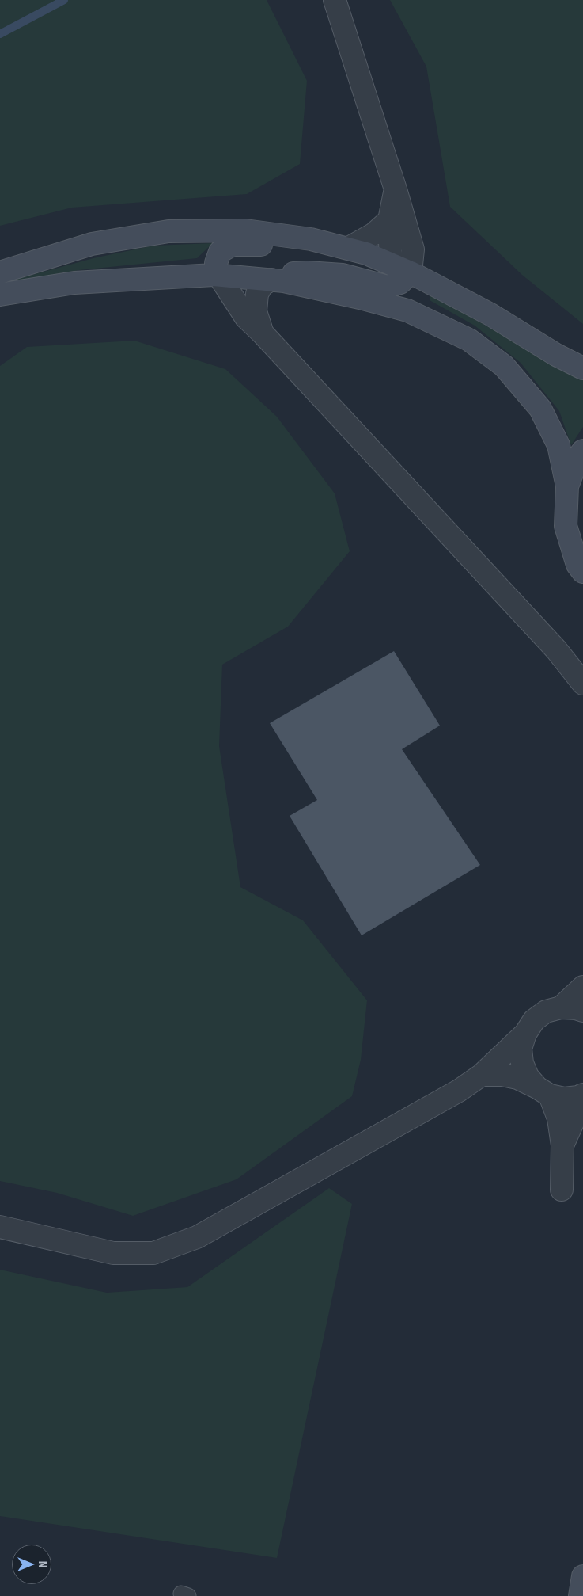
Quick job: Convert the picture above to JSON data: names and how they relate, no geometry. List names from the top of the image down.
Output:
{
  "north": "right"
}
